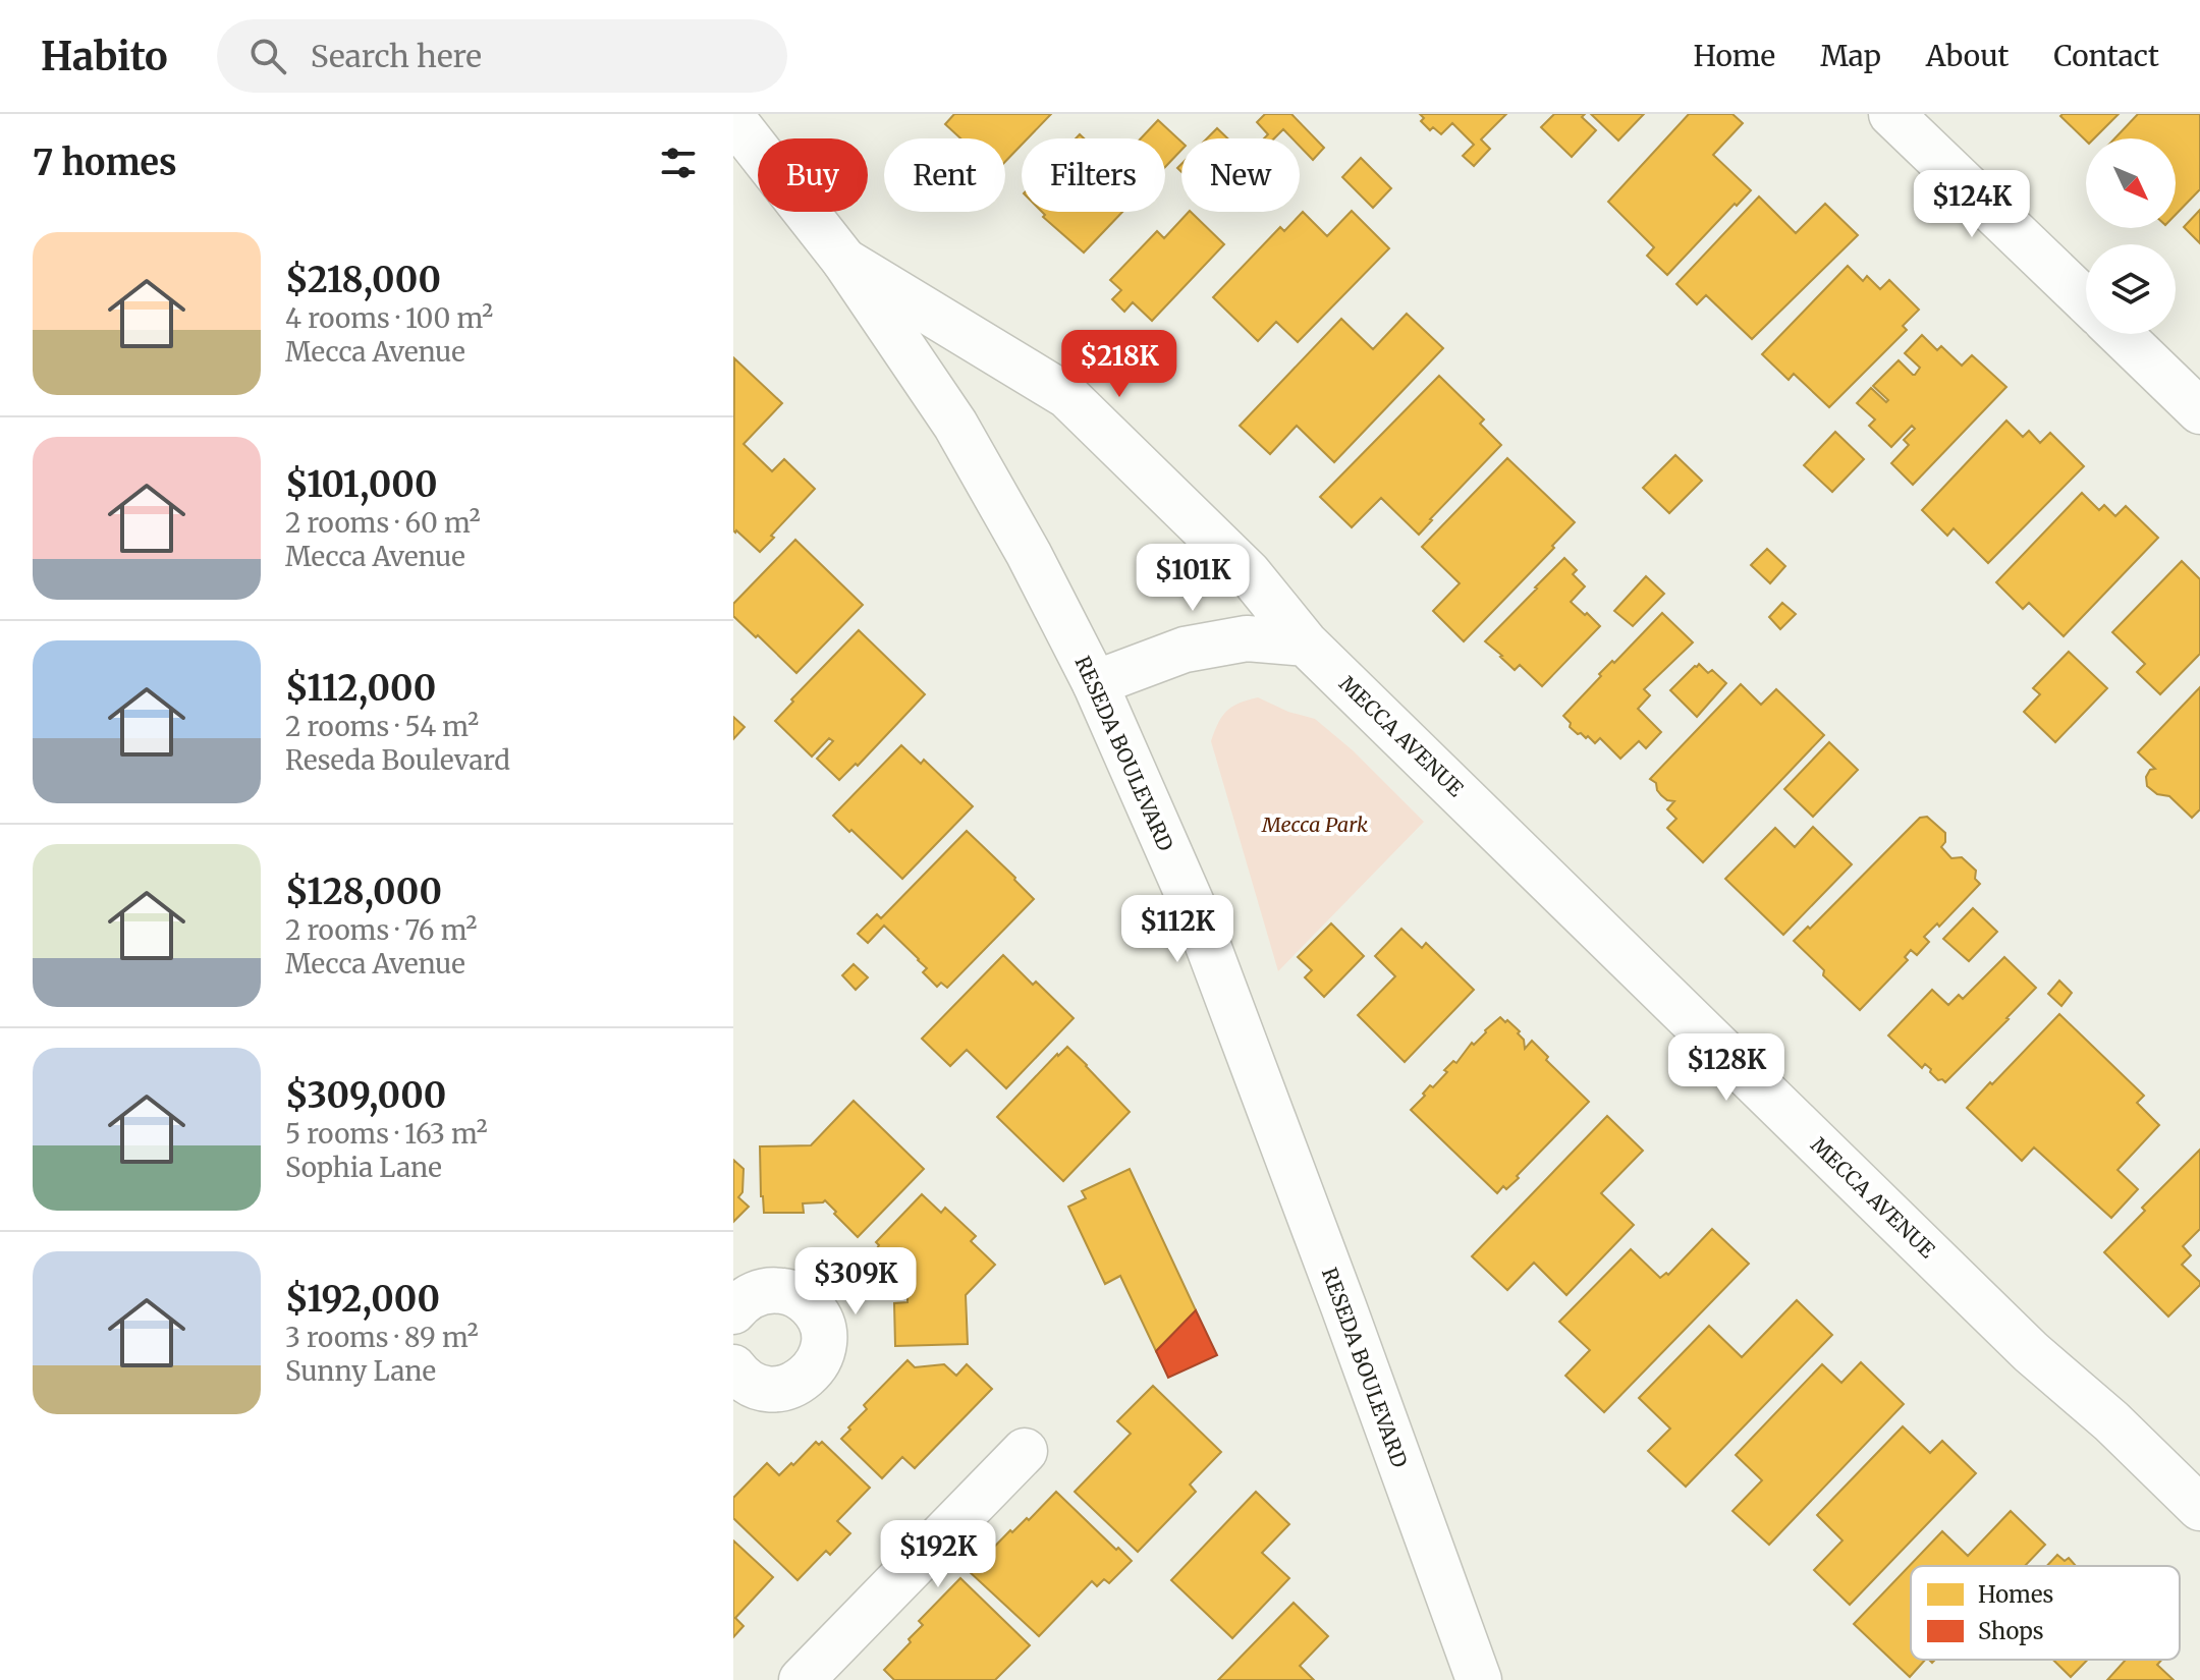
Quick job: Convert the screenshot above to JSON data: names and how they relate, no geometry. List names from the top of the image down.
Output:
{
  "streets": {
    "street": ["MECCA AVENUE", "RESEDA BOULEVARD"]
  },
  "crossings": [
    ["MECCA AVENUE", "RESEDA BOULEVARD"]
  ],
  "parks": ["Mecca Park"],
  "legend": ["Homes", "Shops"],
  "north": "bottom right",
  "page": {
    "header": "Habito",
    "search": "Search here",
    "nav": [
      "Home",
      "Map",
      "About",
      "Contact"
    ],
    "heading": "7 homes",
    "chip": [
      "Buy",
      "Rent",
      "Filters",
      "New"
    ],
    "price": [
      "$124K",
      "$218K",
      "$101K",
      "$112K",
      "$128K",
      "$309K",
      "$192K"
    ],
    "list": [
      {
        "name": "$218,000",
        "note": "4 rooms · 100 m² · Mecca Avenue"
      },
      {
        "name": "$101,000",
        "note": "2 rooms · 60 m² · Mecca Avenue"
      },
      {
        "name": "$112,000",
        "note": "2 rooms · 54 m² · Reseda Boulevard"
      },
      {
        "name": "$128,000",
        "note": "2 rooms · 76 m² · Mecca Avenue"
      },
      {
        "name": "$309,000",
        "note": "5 rooms · 163 m² · Sophia Lane"
      },
      {
        "name": "$192,000",
        "note": "3 rooms · 89 m² · Sunny Lane"
      }
    ]
  }
}
